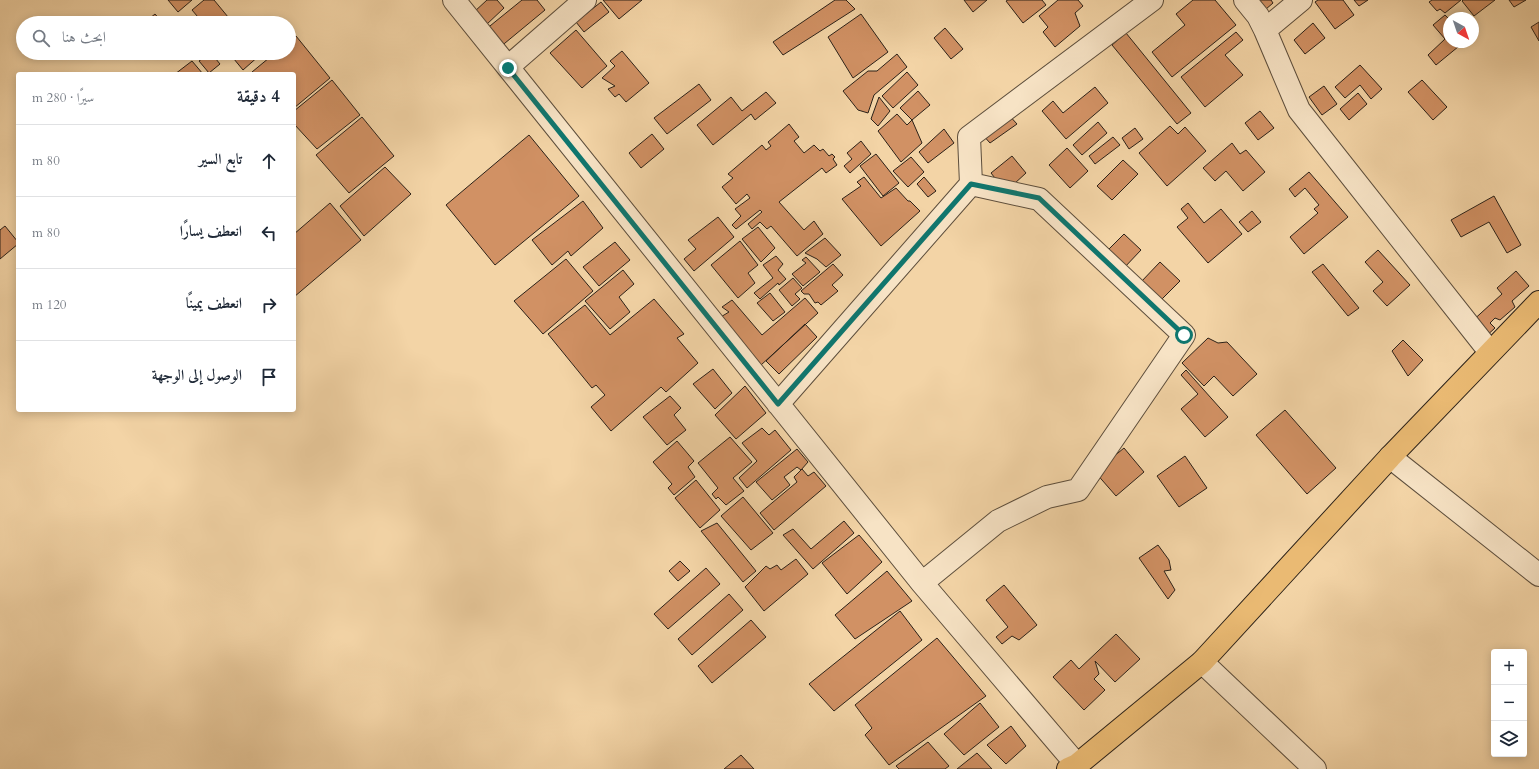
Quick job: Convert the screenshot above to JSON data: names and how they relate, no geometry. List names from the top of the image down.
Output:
{
  "north": "bottom right",
  "page": {
    "search": "ابحث هنا",
    "heading": ["4 دقيقة", "سيرًا · 280 m"],
    "list": [
      ["تابع السير", "80 m"],
      ["انعطف يسارًا", "80 m"],
      ["انعطف يمينًا", "120 m"],
      "الوصول إلى الوجهة"
    ],
    "map_buttons": ["+", "−"]
  }
}
